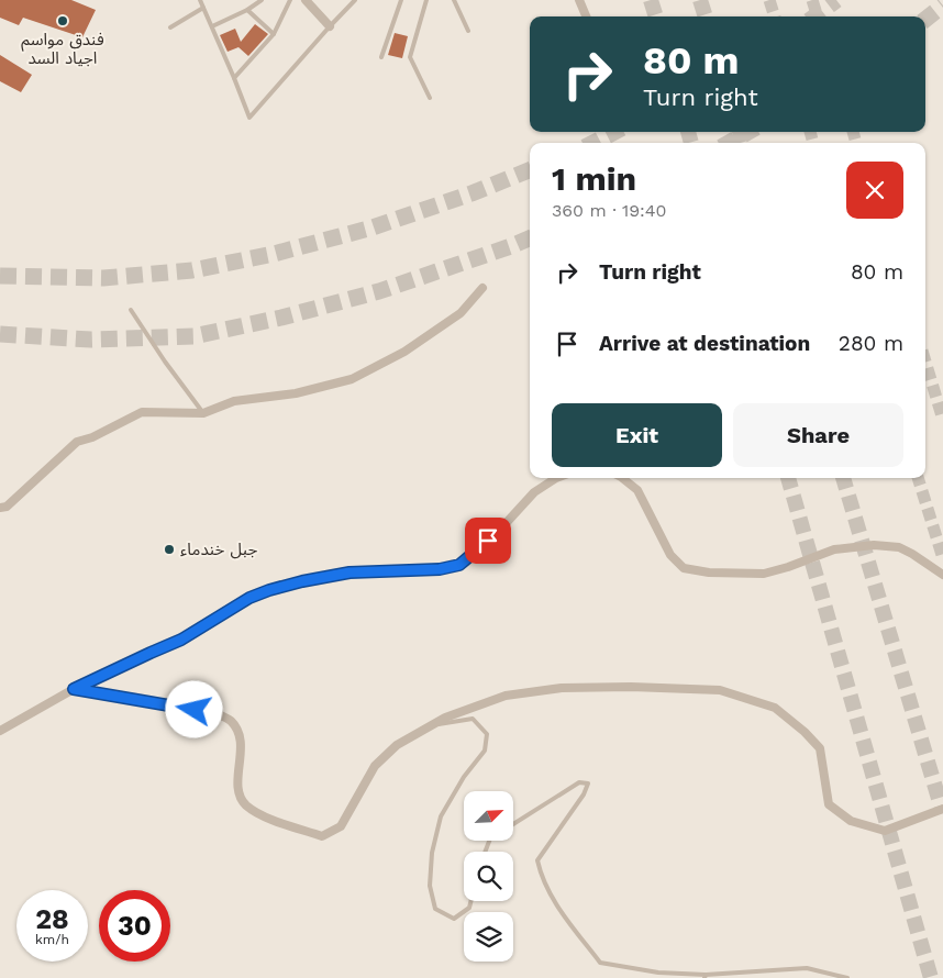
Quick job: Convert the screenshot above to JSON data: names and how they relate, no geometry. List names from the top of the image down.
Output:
{
  "places": ["فندق مواسم اجياد السد", "جبل خندماء"],
  "north": "top right",
  "page": {
    "turn": ["80 m", "Turn right"],
    "heading": ["1 min", "360 m · 19:40"],
    "list": [
      {
        "name": "Turn right",
        "value": "80 m"
      },
      {
        "name": "Arrive at destination",
        "value": "280 m"
      }
    ],
    "buttons": ["Exit", "Share"],
    "speed": "28 km/h",
    "limit": "30"
  }
}
